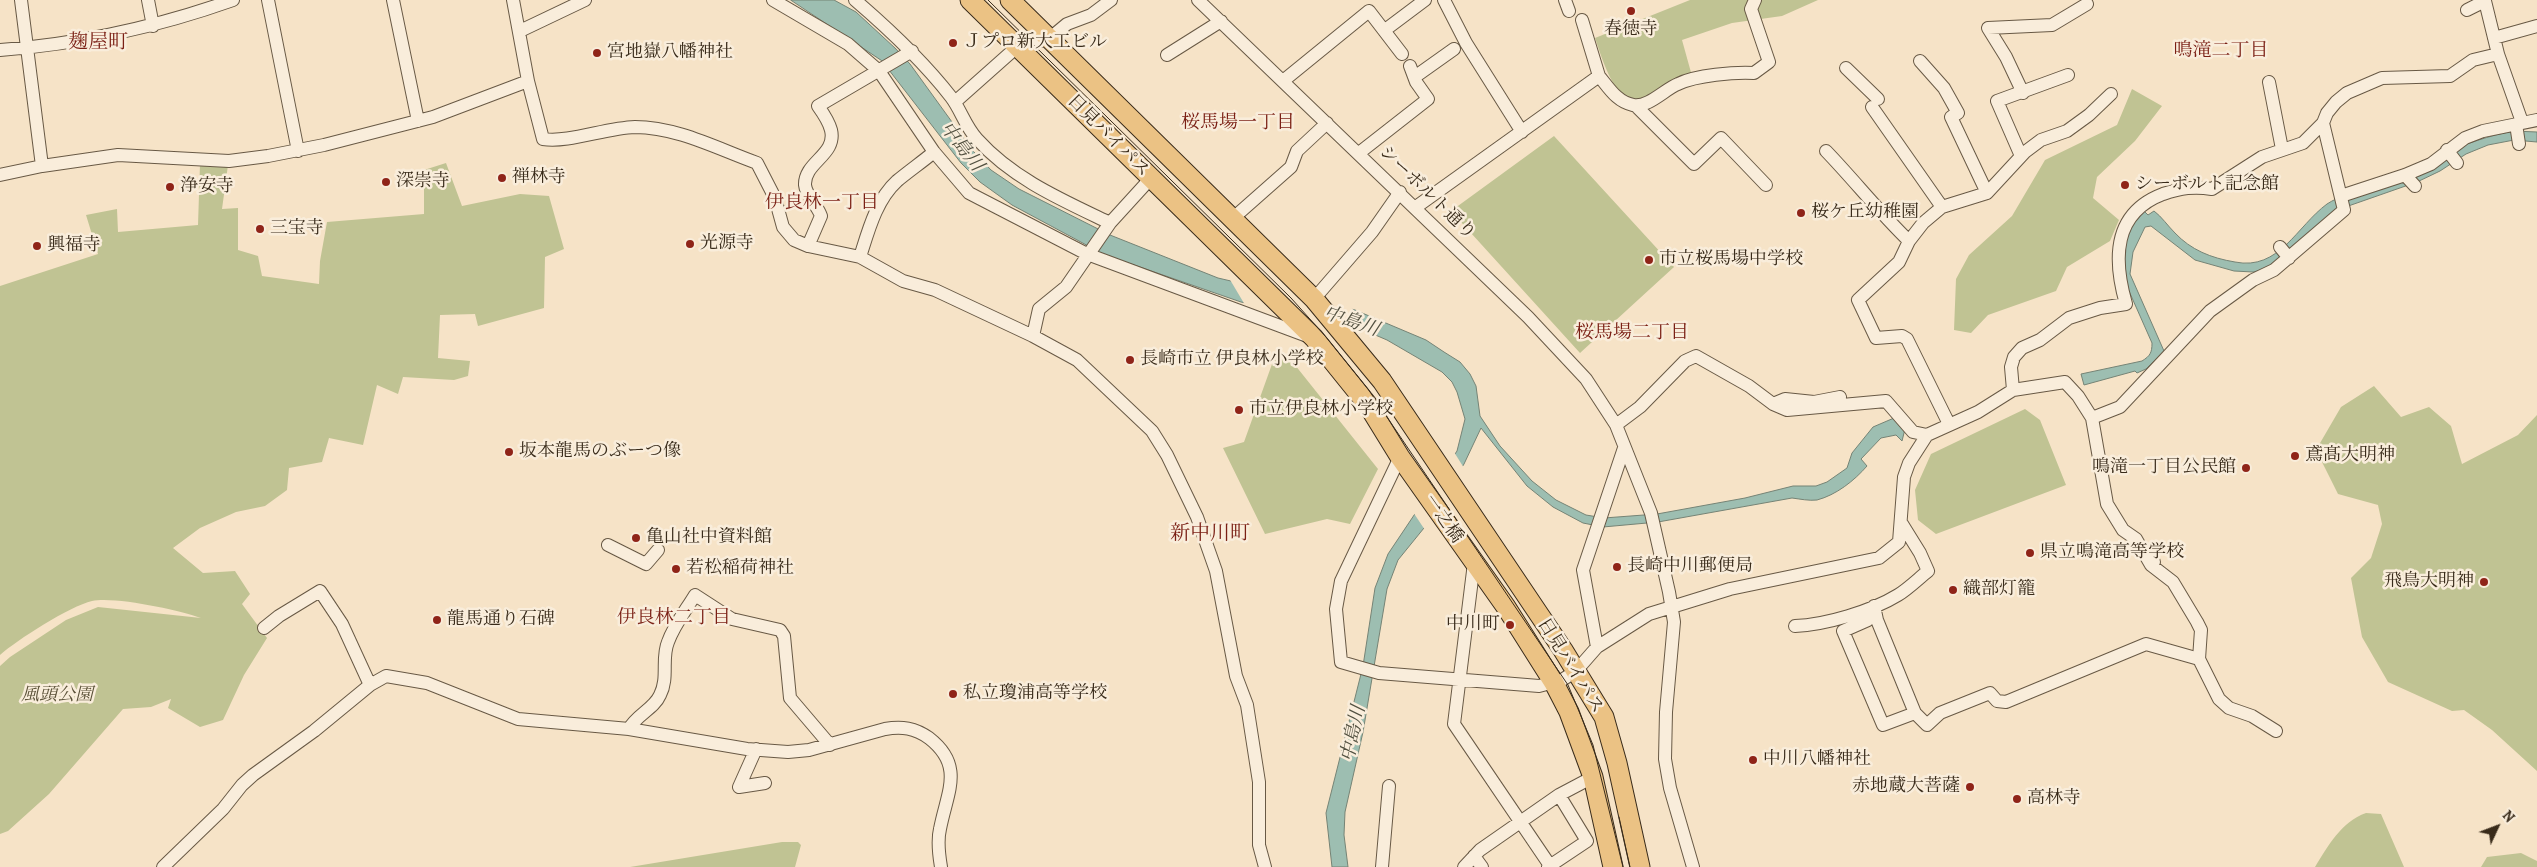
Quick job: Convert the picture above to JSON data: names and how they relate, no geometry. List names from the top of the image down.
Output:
{
  "streets": {
    "highway": ["日見バイパス", "一之橋"],
    "street": ["シーボルト通り"]
  },
  "crossings": [
    ["日見バイパス", "一之橋"]
  ],
  "districts": [
    "麹屋町",
    "鳴滝二丁目",
    "桜馬場一丁目",
    "伊良林一丁目",
    "桜馬場二丁目",
    "新中川町",
    "伊良林二丁目"
  ],
  "water": ["中島川"],
  "parks": ["風頭公園"],
  "places": [
    "春徳寺",
    "Ｊプロ新大工ビル",
    "宮地嶽八幡神社",
    "禅林寺",
    "深崇寺",
    "シーボルト記念館",
    "浄安寺",
    "桜ケ丘幼稚園",
    "三宝寺",
    "光源寺",
    "興福寺",
    "市立桜馬場中学校",
    "長崎市立 伊良林小学校",
    "市立伊良林小学校",
    "坂本龍馬のぶーつ像",
    "鳶髙大明神",
    "鳴滝一丁目公民館",
    "亀山社中資料館",
    "県立鳴滝高等学校",
    "長崎中川郵便局",
    "若松稲荷神社",
    "飛鳥大明神",
    "織部灯籠",
    "龍馬通り石碑",
    "中川町",
    "私立瓊浦高等学校",
    "中川八幡神社",
    "赤地蔵大菩薩",
    "高林寺"
  ],
  "north": "top right"
}
